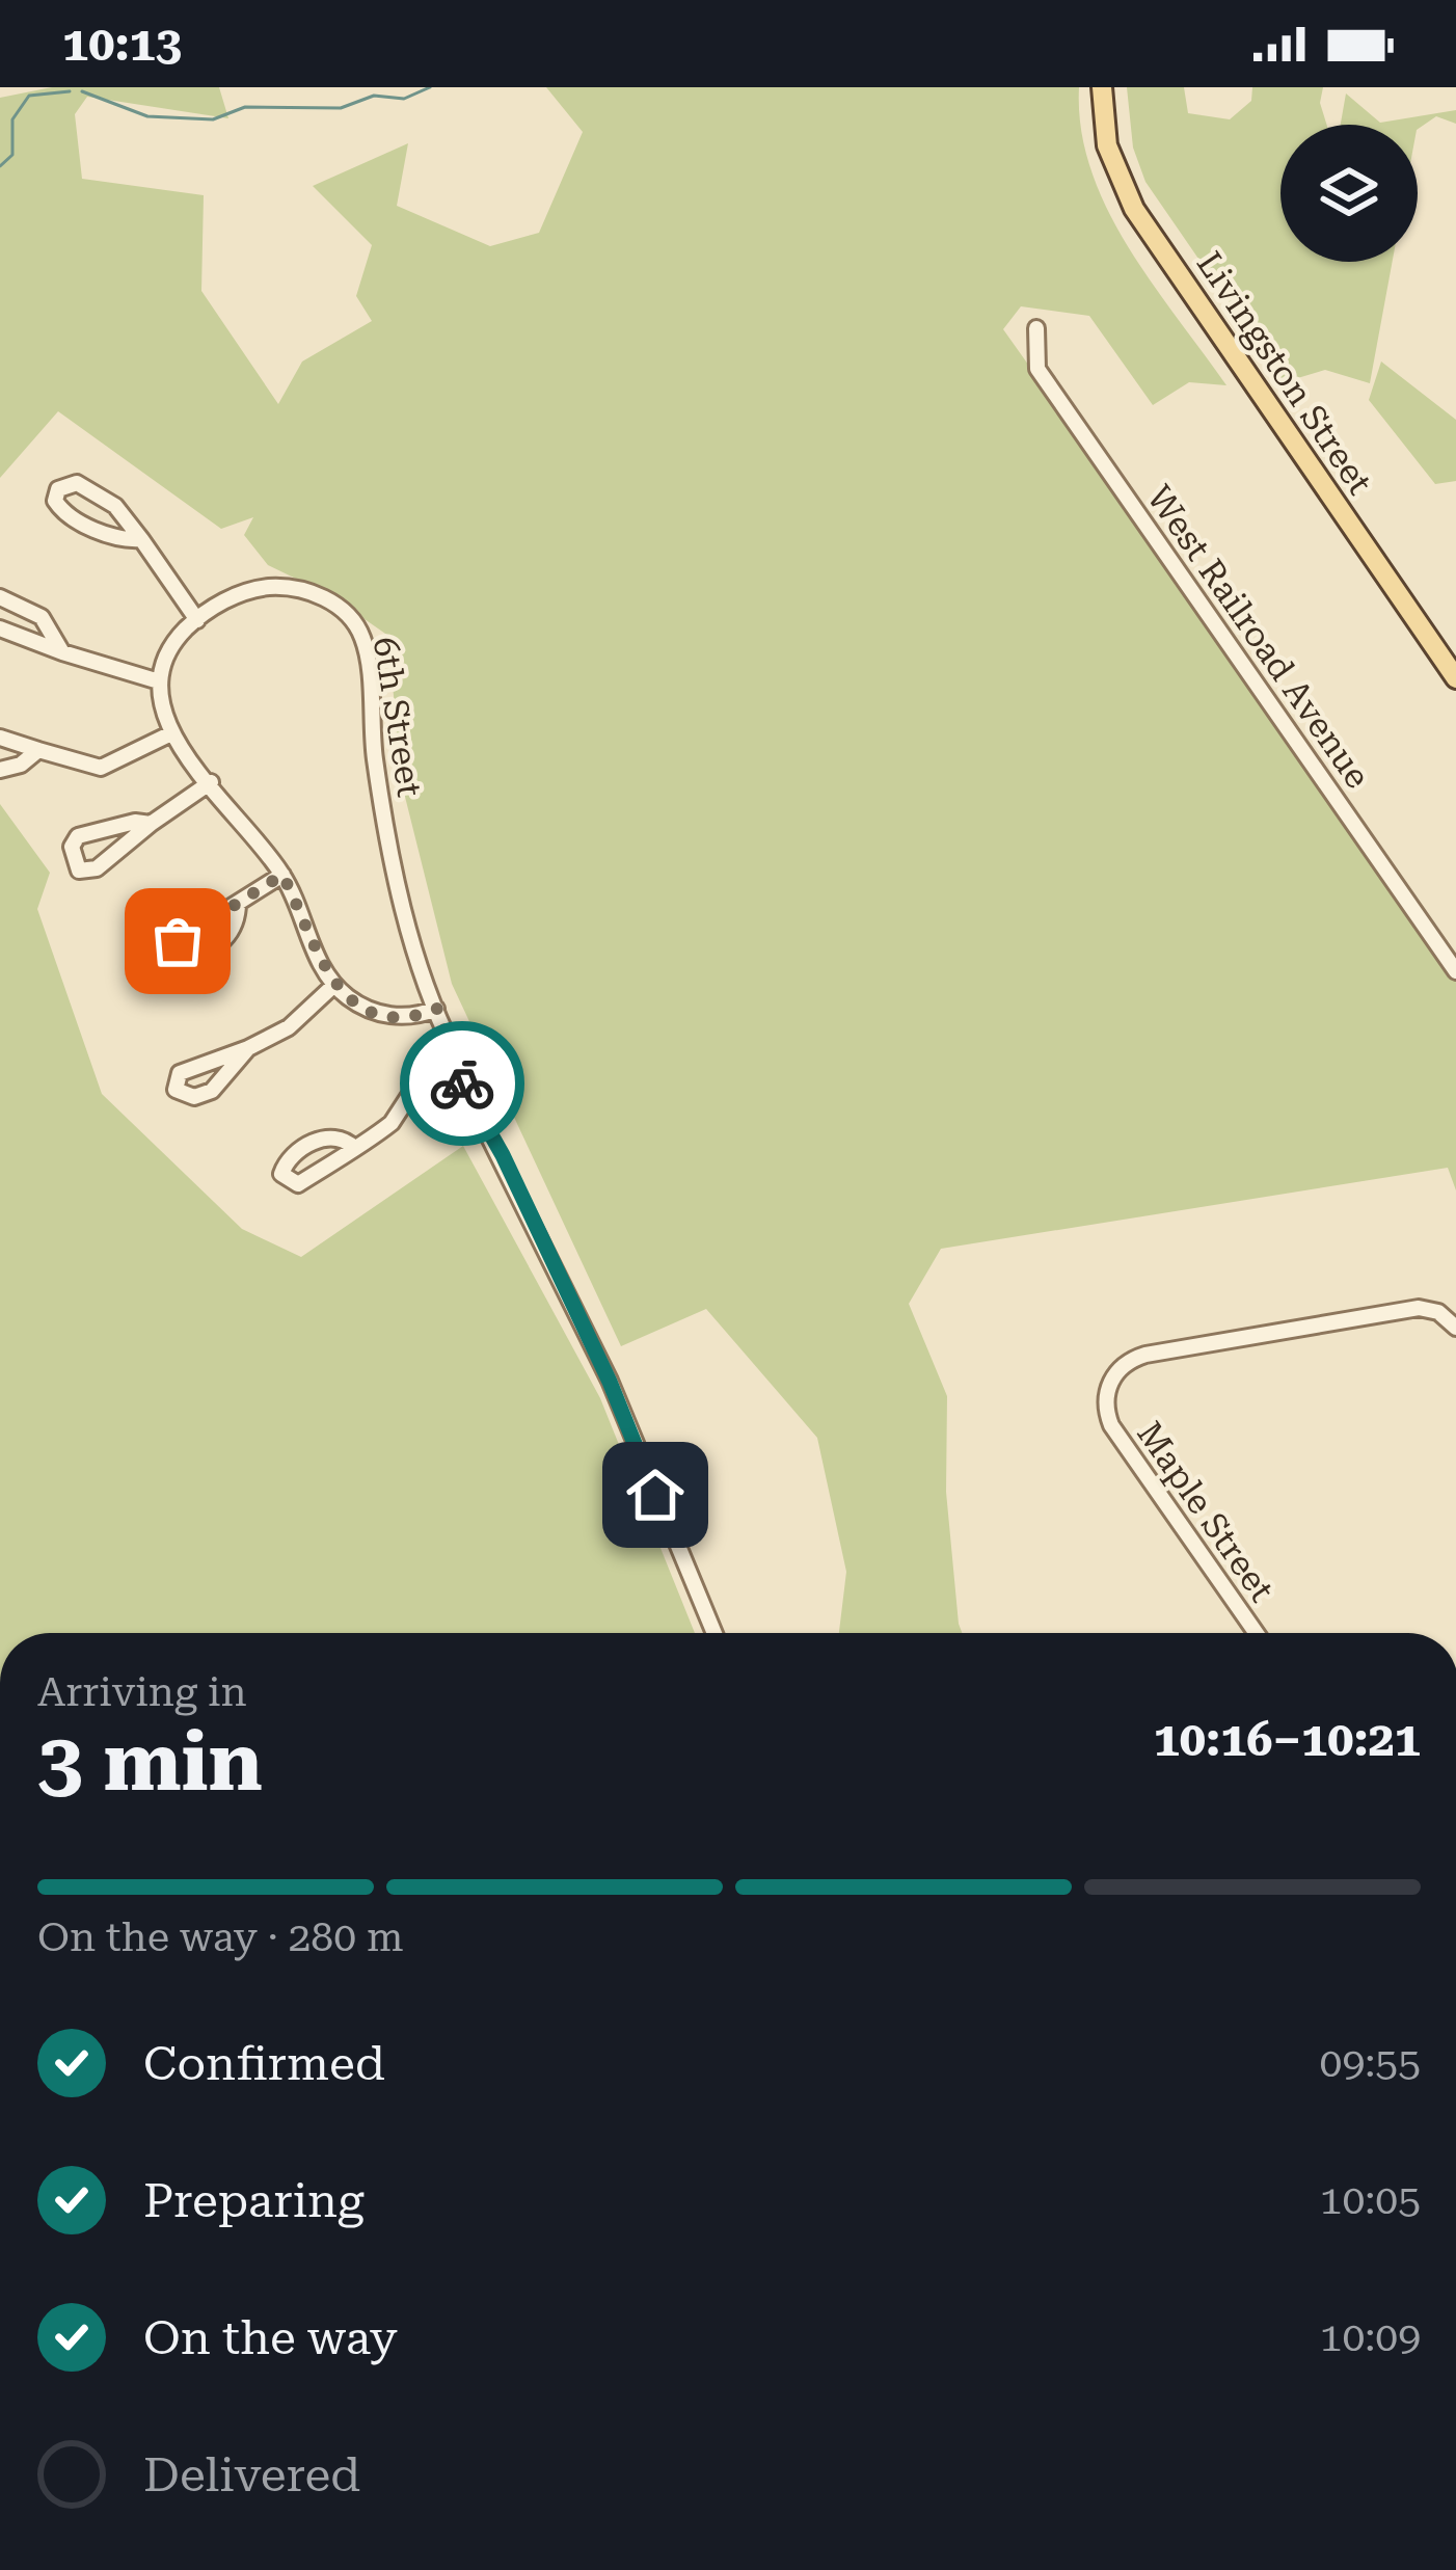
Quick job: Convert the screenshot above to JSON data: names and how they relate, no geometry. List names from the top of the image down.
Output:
{
  "streets": {
    "main road": ["Livingston Street"],
    "street": ["West Railroad Avenue", "6th Street", "Maple Street"]
  },
  "page": {
    "status": "10:13",
    "heading": ["3 min", "Arriving in", "10:16–10:21"],
    "bar": "On the way · 280 m",
    "list": [
      ["Confirmed", "09:55"],
      ["Preparing", "10:05"],
      ["On the way", "10:09"],
      "Delivered"
    ]
  }
}
